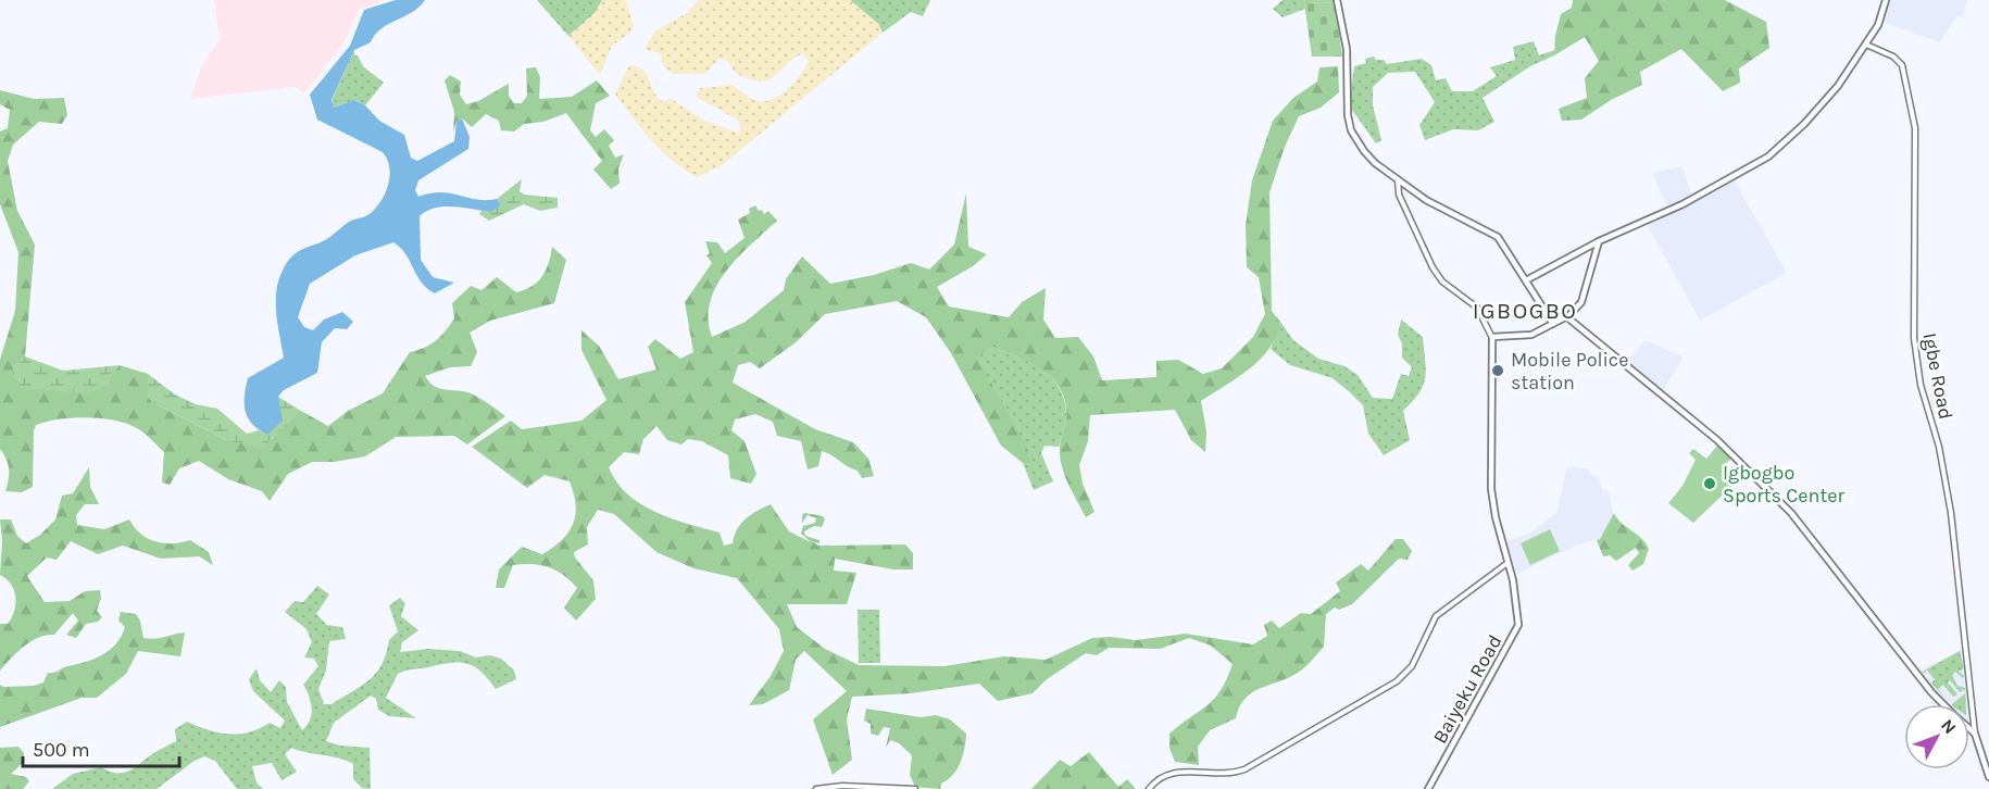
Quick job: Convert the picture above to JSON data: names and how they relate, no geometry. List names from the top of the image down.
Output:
{
  "streets": {
    "main road": ["Baiyeku Road"],
    "street": ["Igbe Road"]
  },
  "districts": ["IGBOGBO"],
  "places": ["Mobile Police station", "Igbogbo Sports Center"],
  "scale_bar": "500 m",
  "north": "top right"
}
